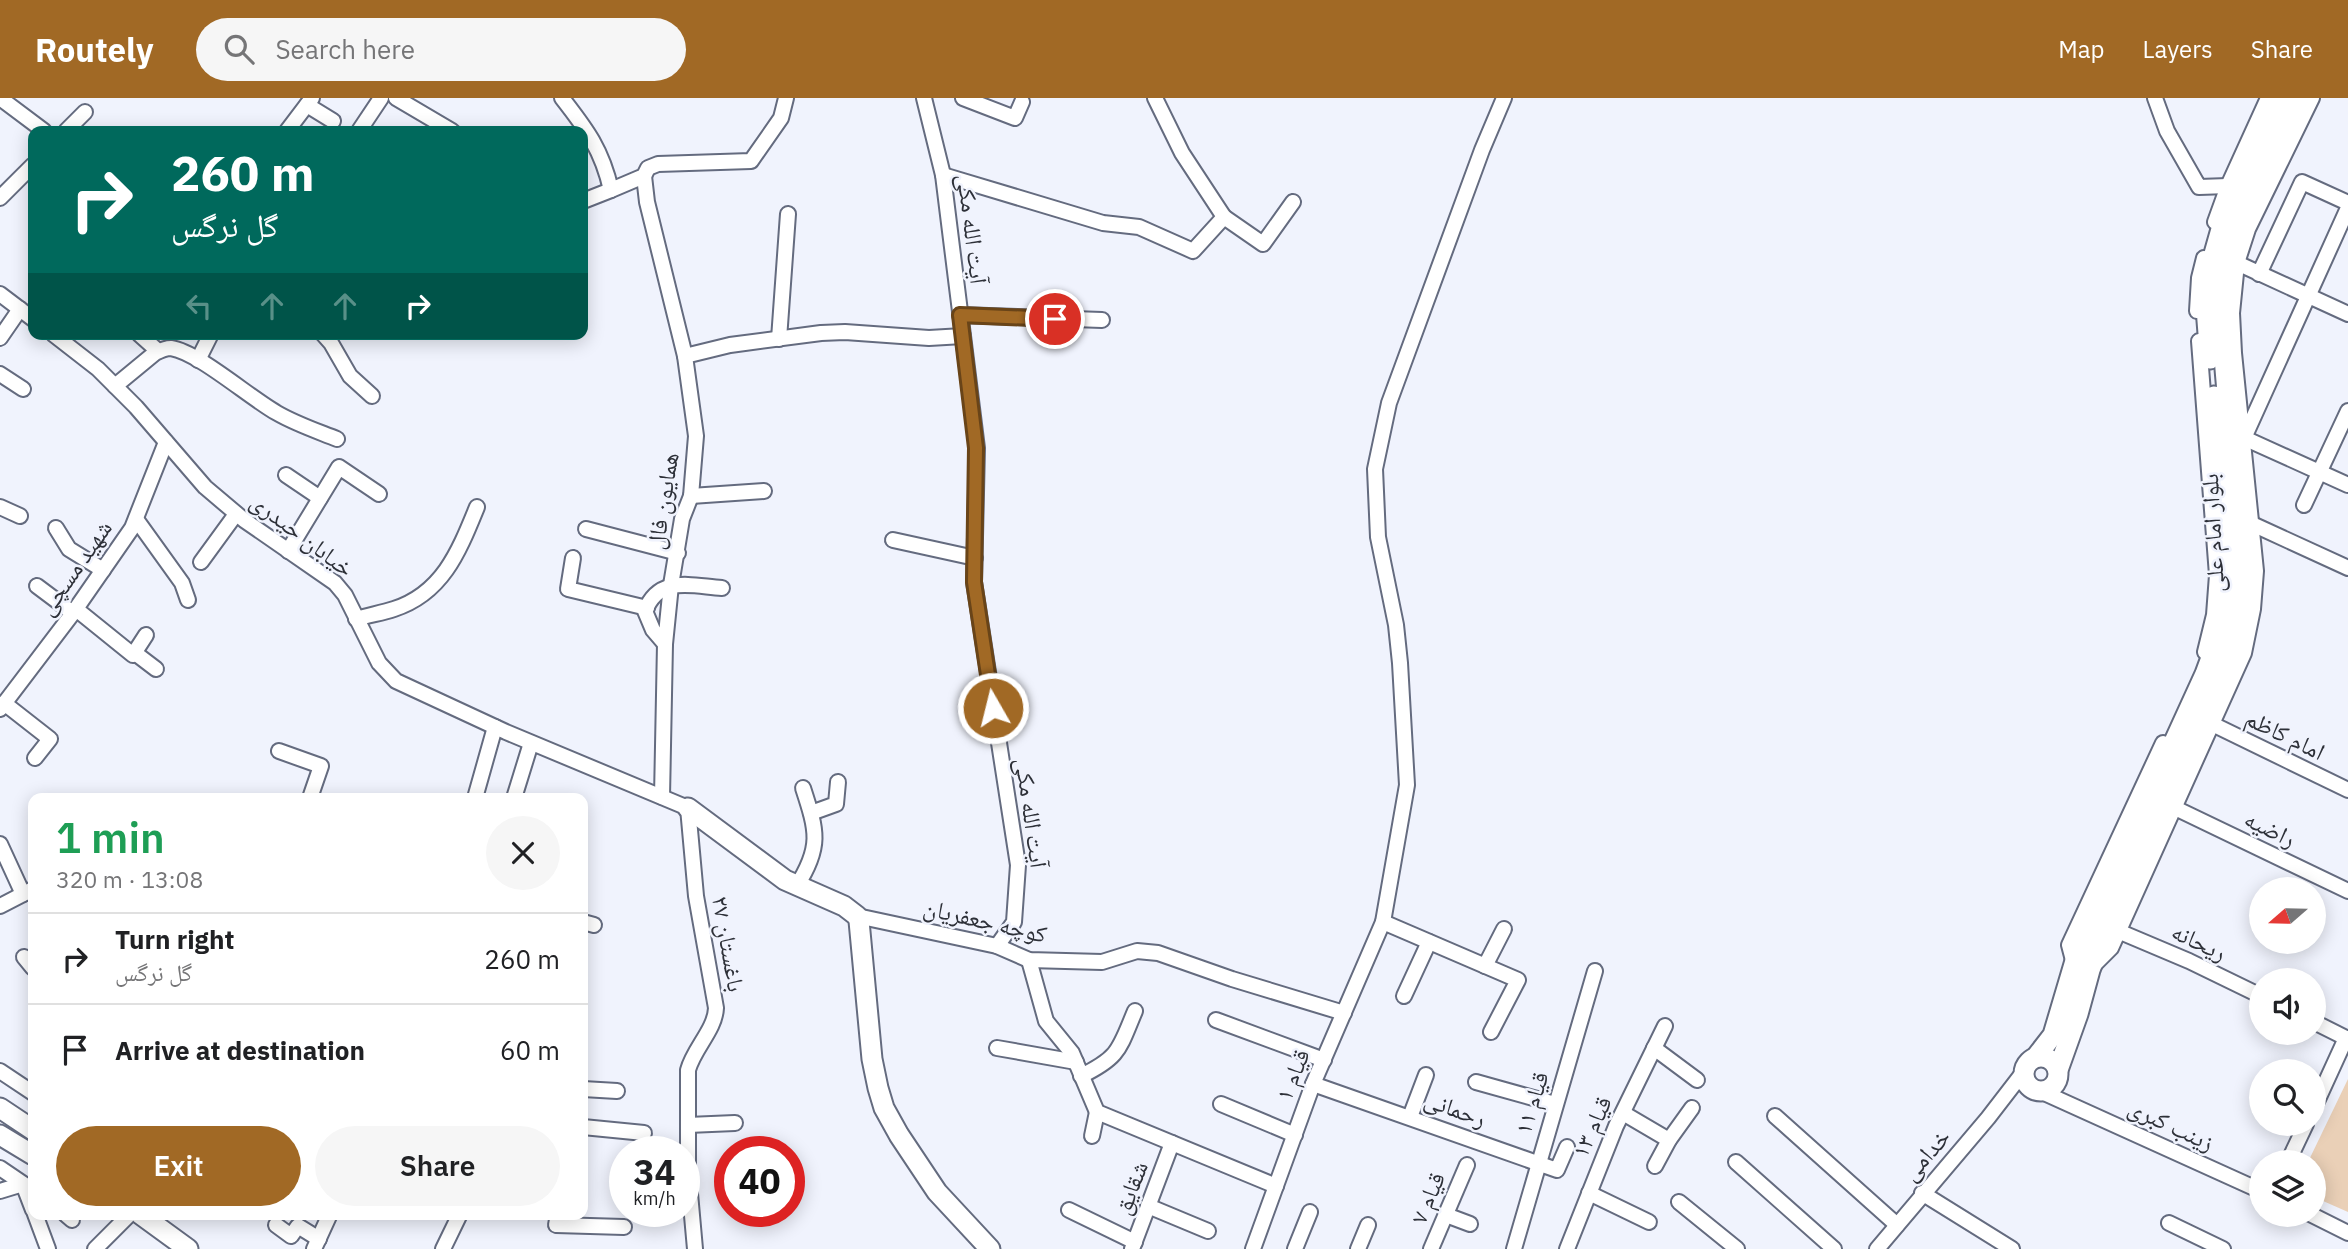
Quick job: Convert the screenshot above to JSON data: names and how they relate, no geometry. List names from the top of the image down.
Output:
{
  "streets": {
    "main road": ["بلوار امام علی"],
    "street": [
      "آیت الله مکی",
      "همایون فال",
      "خیابان حیدری",
      "شهید مسچی",
      "امام کاظم",
      "راضیه",
      "کوچه جعفریان",
      "ریحانه",
      "باغستان ۲۷",
      "قیام ۱",
      "قیام ۱۱",
      "رحمانی",
      "زینب کبری",
      "قیام ۱۳",
      "خدامی",
      "شقایق",
      "قیام ۷"
    ]
  },
  "crossings": [
    ["آیت الله مکی", "کوچه جعفریان"],
    ["همایون فال", "خیابان حیدری"],
    ["بلوار امام علی", "امام کاظم"],
    ["بلوار امام علی", "زینب کبری"],
    ["بلوار امام علی", "خدامی"],
    ["خیابان حیدری", "شهید مسچی"],
    ["خیابان حیدری", "باغستان ۲۷"],
    ["کوچه جعفریان", "قیام ۱"],
    ["قیام ۱", "رحمانی"],
    ["قیام ۱۱", "رحمانی"],
    ["زینب کبری", "خدامی"]
  ],
  "north": "left",
  "page": {
    "header": "Routely",
    "search": "Search here",
    "nav": ["Map", "Layers", "Share"],
    "turn": ["260 m", "گل نرگس"],
    "heading": ["1 min", "320 m · 13:08"],
    "list": [
      {
        "name": "Turn right",
        "note": "گل نرگس",
        "value": "260 m"
      },
      {
        "name": "Arrive at destination",
        "value": "60 m"
      }
    ],
    "buttons": ["Exit", "Share"],
    "speed": "34 km/h",
    "limit": "40"
  }
}
